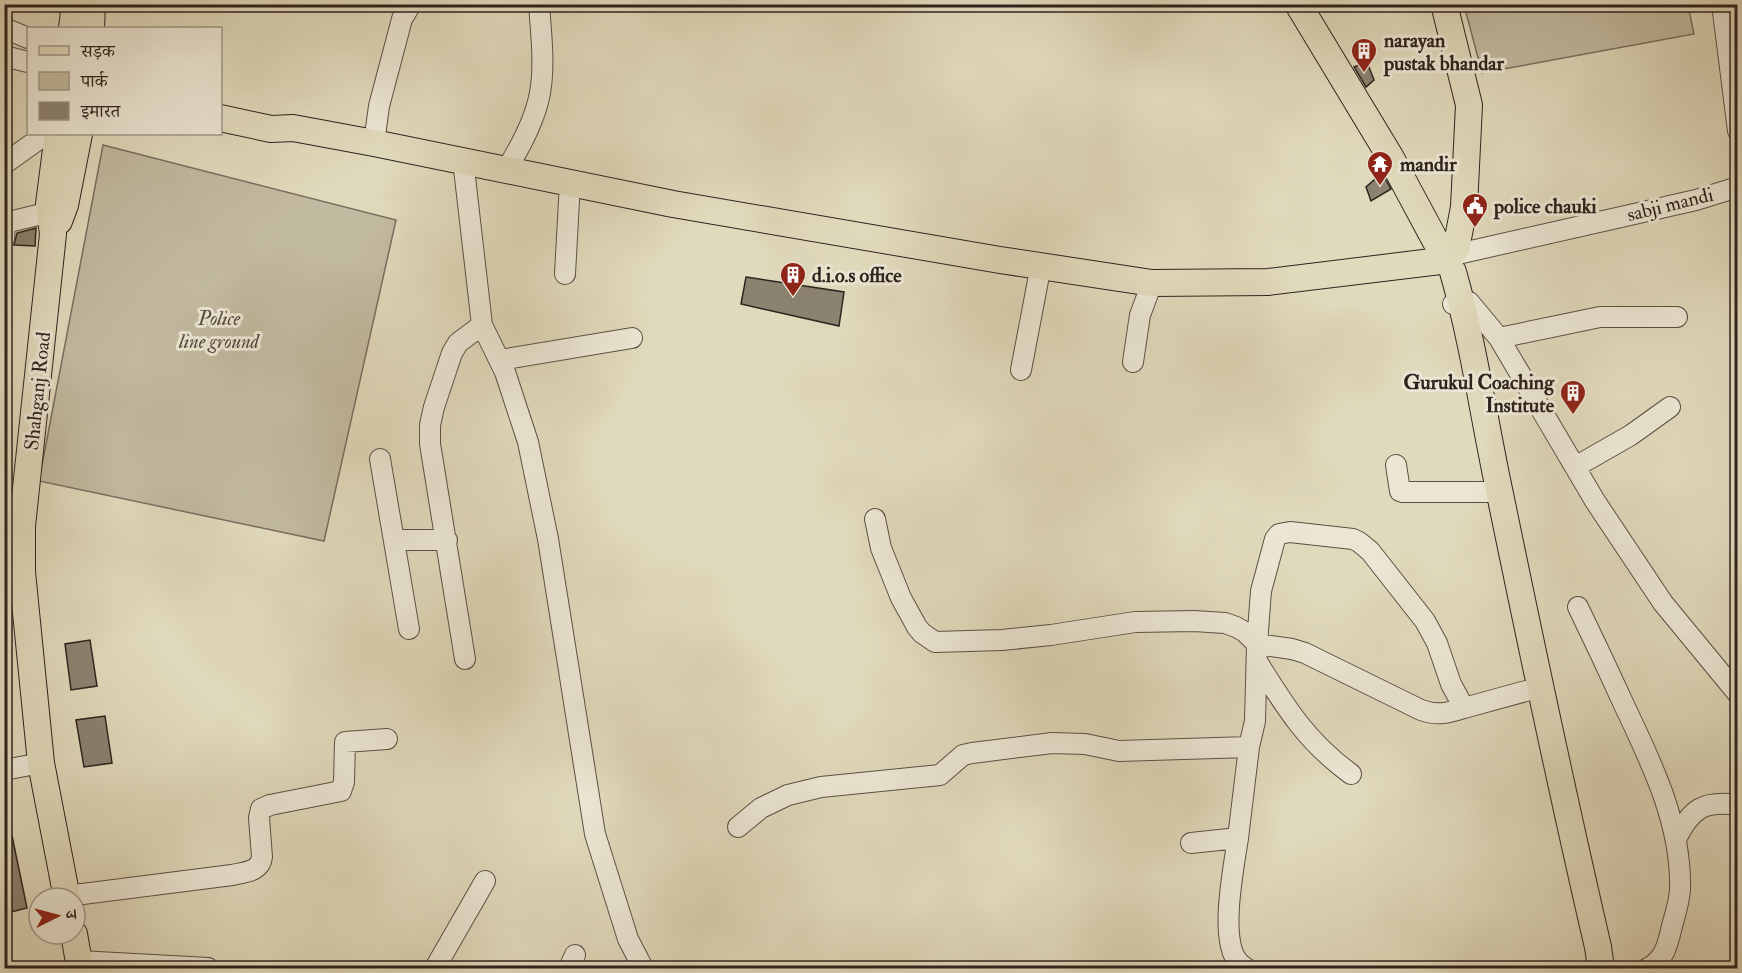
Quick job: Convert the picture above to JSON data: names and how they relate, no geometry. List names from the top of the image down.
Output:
{
  "streets": {
    "main road": ["Shahganj Road"],
    "street": ["sabji mandi"]
  },
  "parks": ["Police line ground"],
  "places": {
    "building": ["narayan pustak bhandar", "d.i.o.s office", "Gurukul Coaching Institute"],
    "temple": ["mandir"],
    "public building": ["police chauki"]
  },
  "legend": ["सड़क", "पार्क", "इमारत"],
  "north": "right"
}
